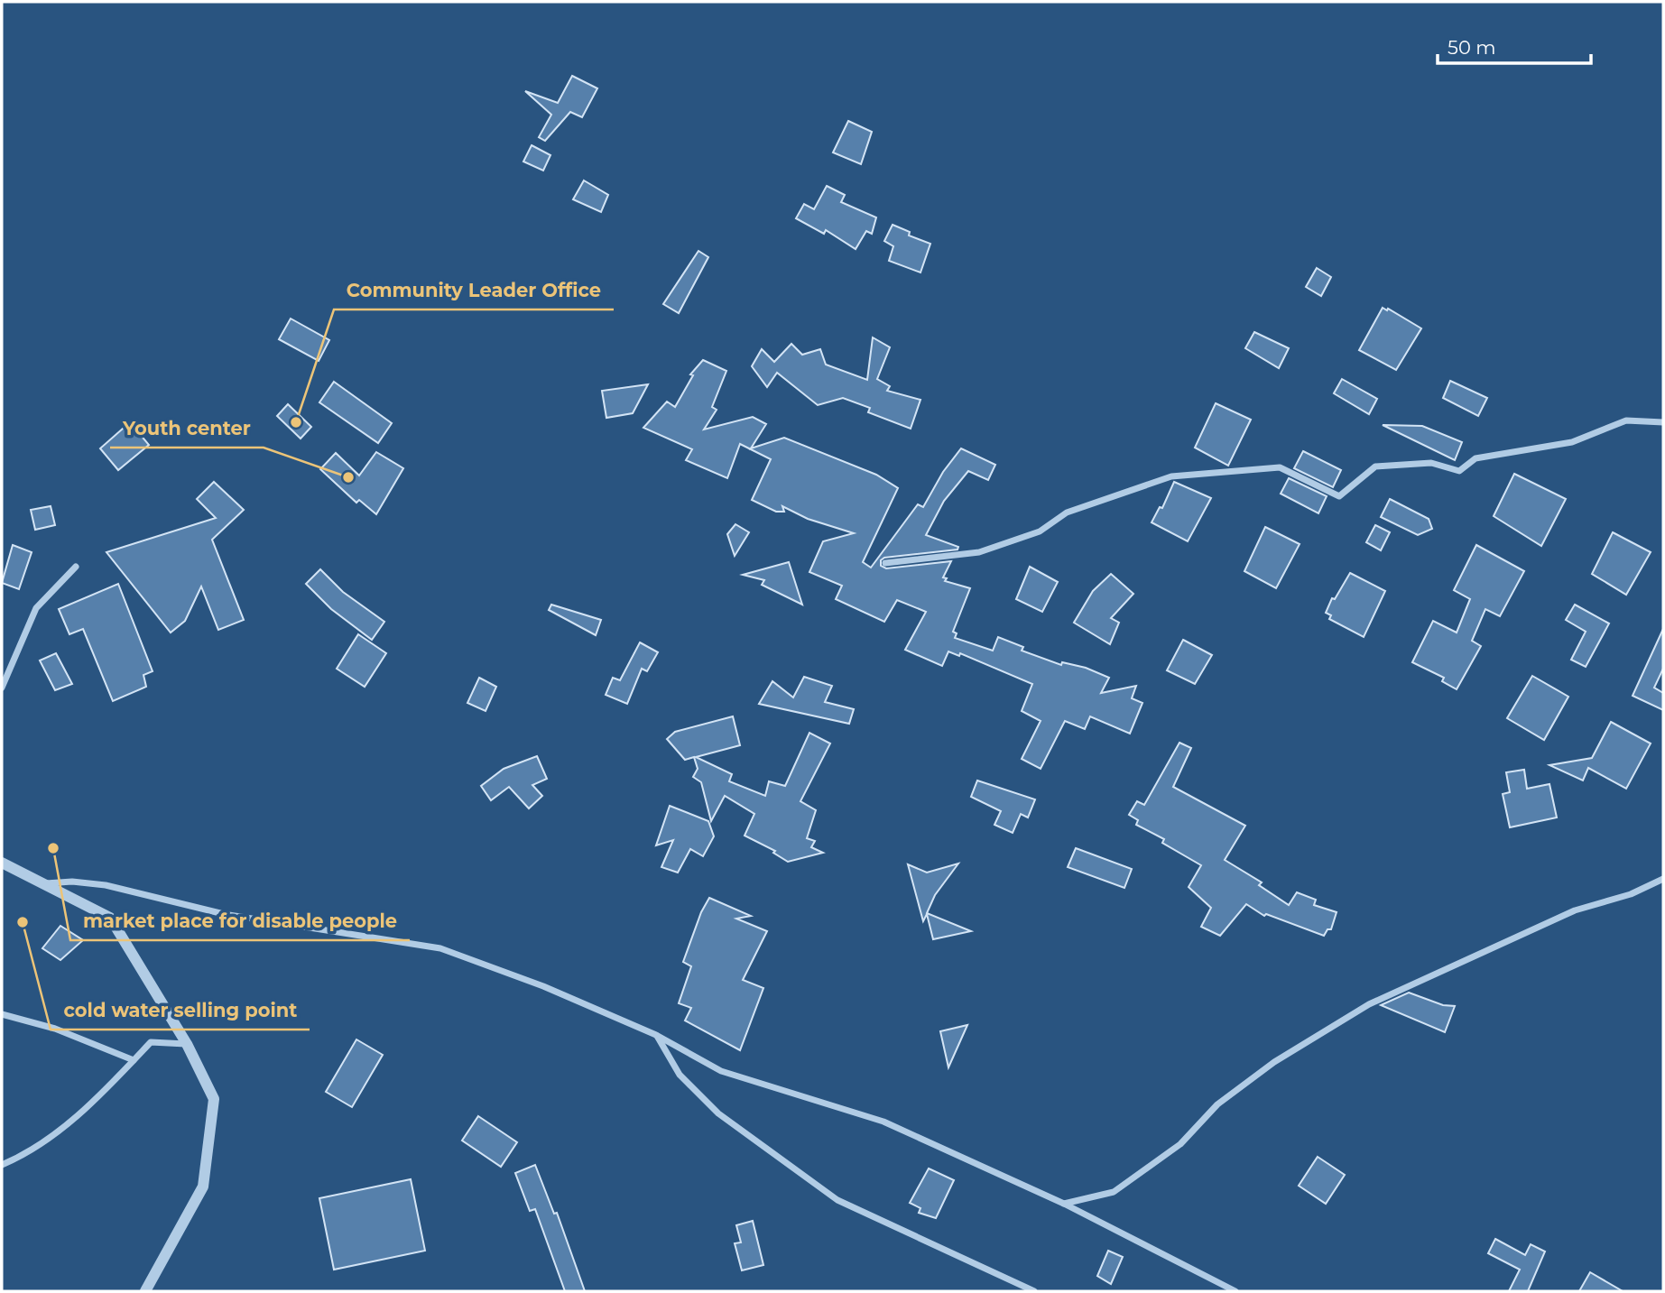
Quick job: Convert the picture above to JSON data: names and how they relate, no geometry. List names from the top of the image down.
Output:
{
  "places": [
    "Community Leader Office",
    "Youth center",
    "market place for disable people",
    "cold water selling point"
  ],
  "scale_bar": "50 m"
}
